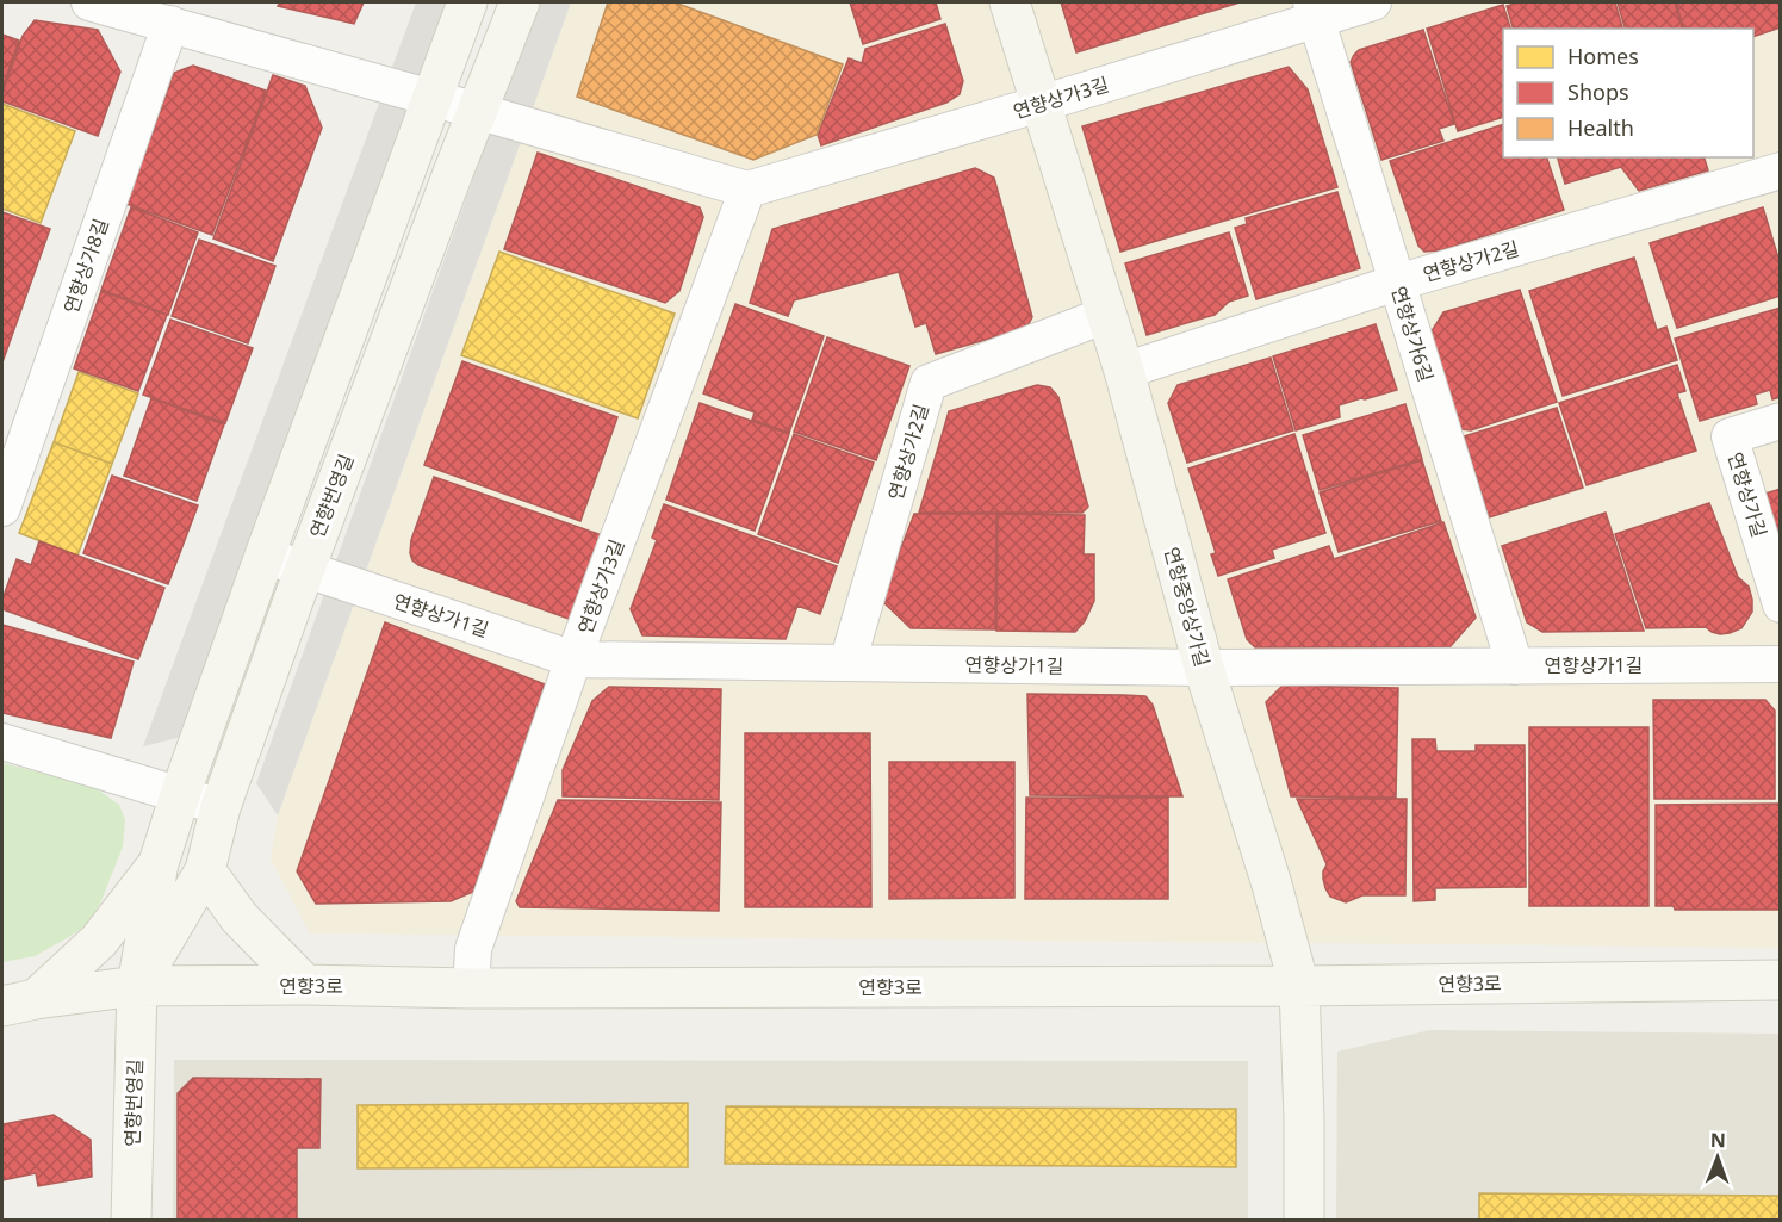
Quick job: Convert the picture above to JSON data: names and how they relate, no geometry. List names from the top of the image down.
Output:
{
  "streets": {
    "street": [
      "연향상가3길",
      "연향상가2길",
      "연향상가8길",
      "연향상가6길",
      "연향상가길",
      "연향번영길",
      "연향중앙상가길",
      "연향상가1길",
      "연향3로"
    ]
  },
  "crossings": [
    ["연향상가3길", "연향상가6길"],
    ["연향상가3길", "연향중앙상가길"],
    ["연향상가3길", "연향상가1길"],
    ["연향상가3길", "연향3로"],
    ["연향상가2길", "연향상가6길"],
    ["연향상가2길", "연향중앙상가길"],
    ["연향상가2길", "연향상가1길"],
    ["연향상가6길", "연향상가1길"],
    ["연향번영길", "연향상가1길"],
    ["연향번영길", "연향3로"],
    ["연향중앙상가길", "연향상가1길"],
    ["연향중앙상가길", "연향3로"]
  ],
  "legend": ["Homes", "Shops", "Health"],
  "north": "top"
}
